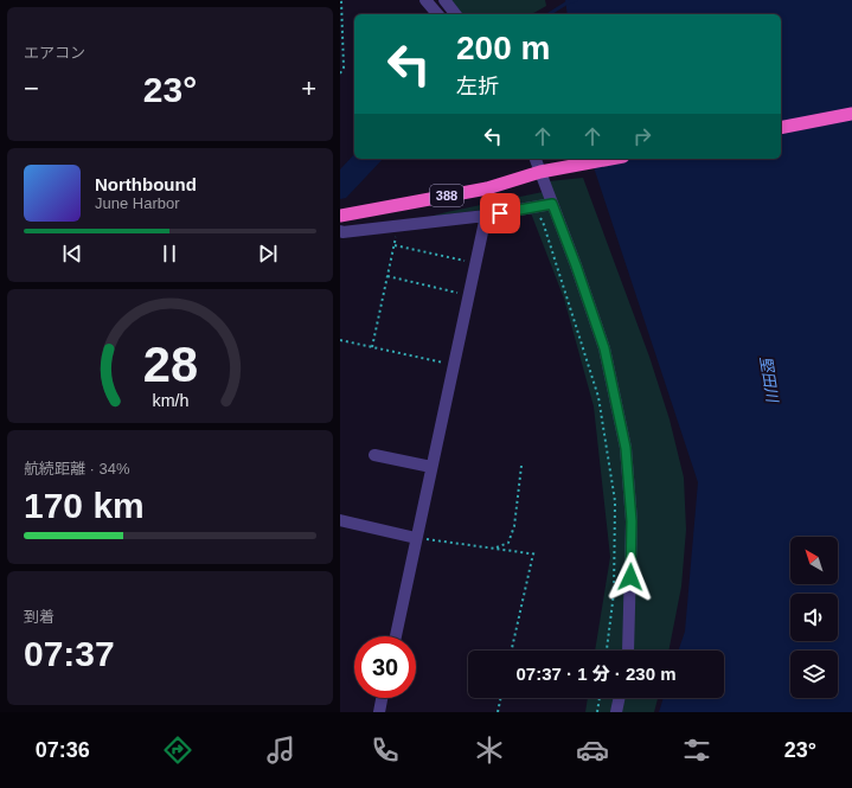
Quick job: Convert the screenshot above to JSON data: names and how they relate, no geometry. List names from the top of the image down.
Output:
{
  "streets": {
    "highway": ["388"]
  },
  "water": ["堅田川"],
  "north": "top left",
  "page": {
    "tile": [
      "エアコン",
      ["航続距離 · 34%", "170 km"],
      ["到着", "07:37"]
    ],
    "turn": ["200 m", "左折"],
    "heat": ["−", "23°", "+"],
    "song": ["Northbound", "June Harbor"],
    "limit": "30",
    "trip": "07:37 · 1 分 · 230 m",
    "tabs": ["07:36", "23°"],
    "gauge": ["28", "km/h"]
  }
}
